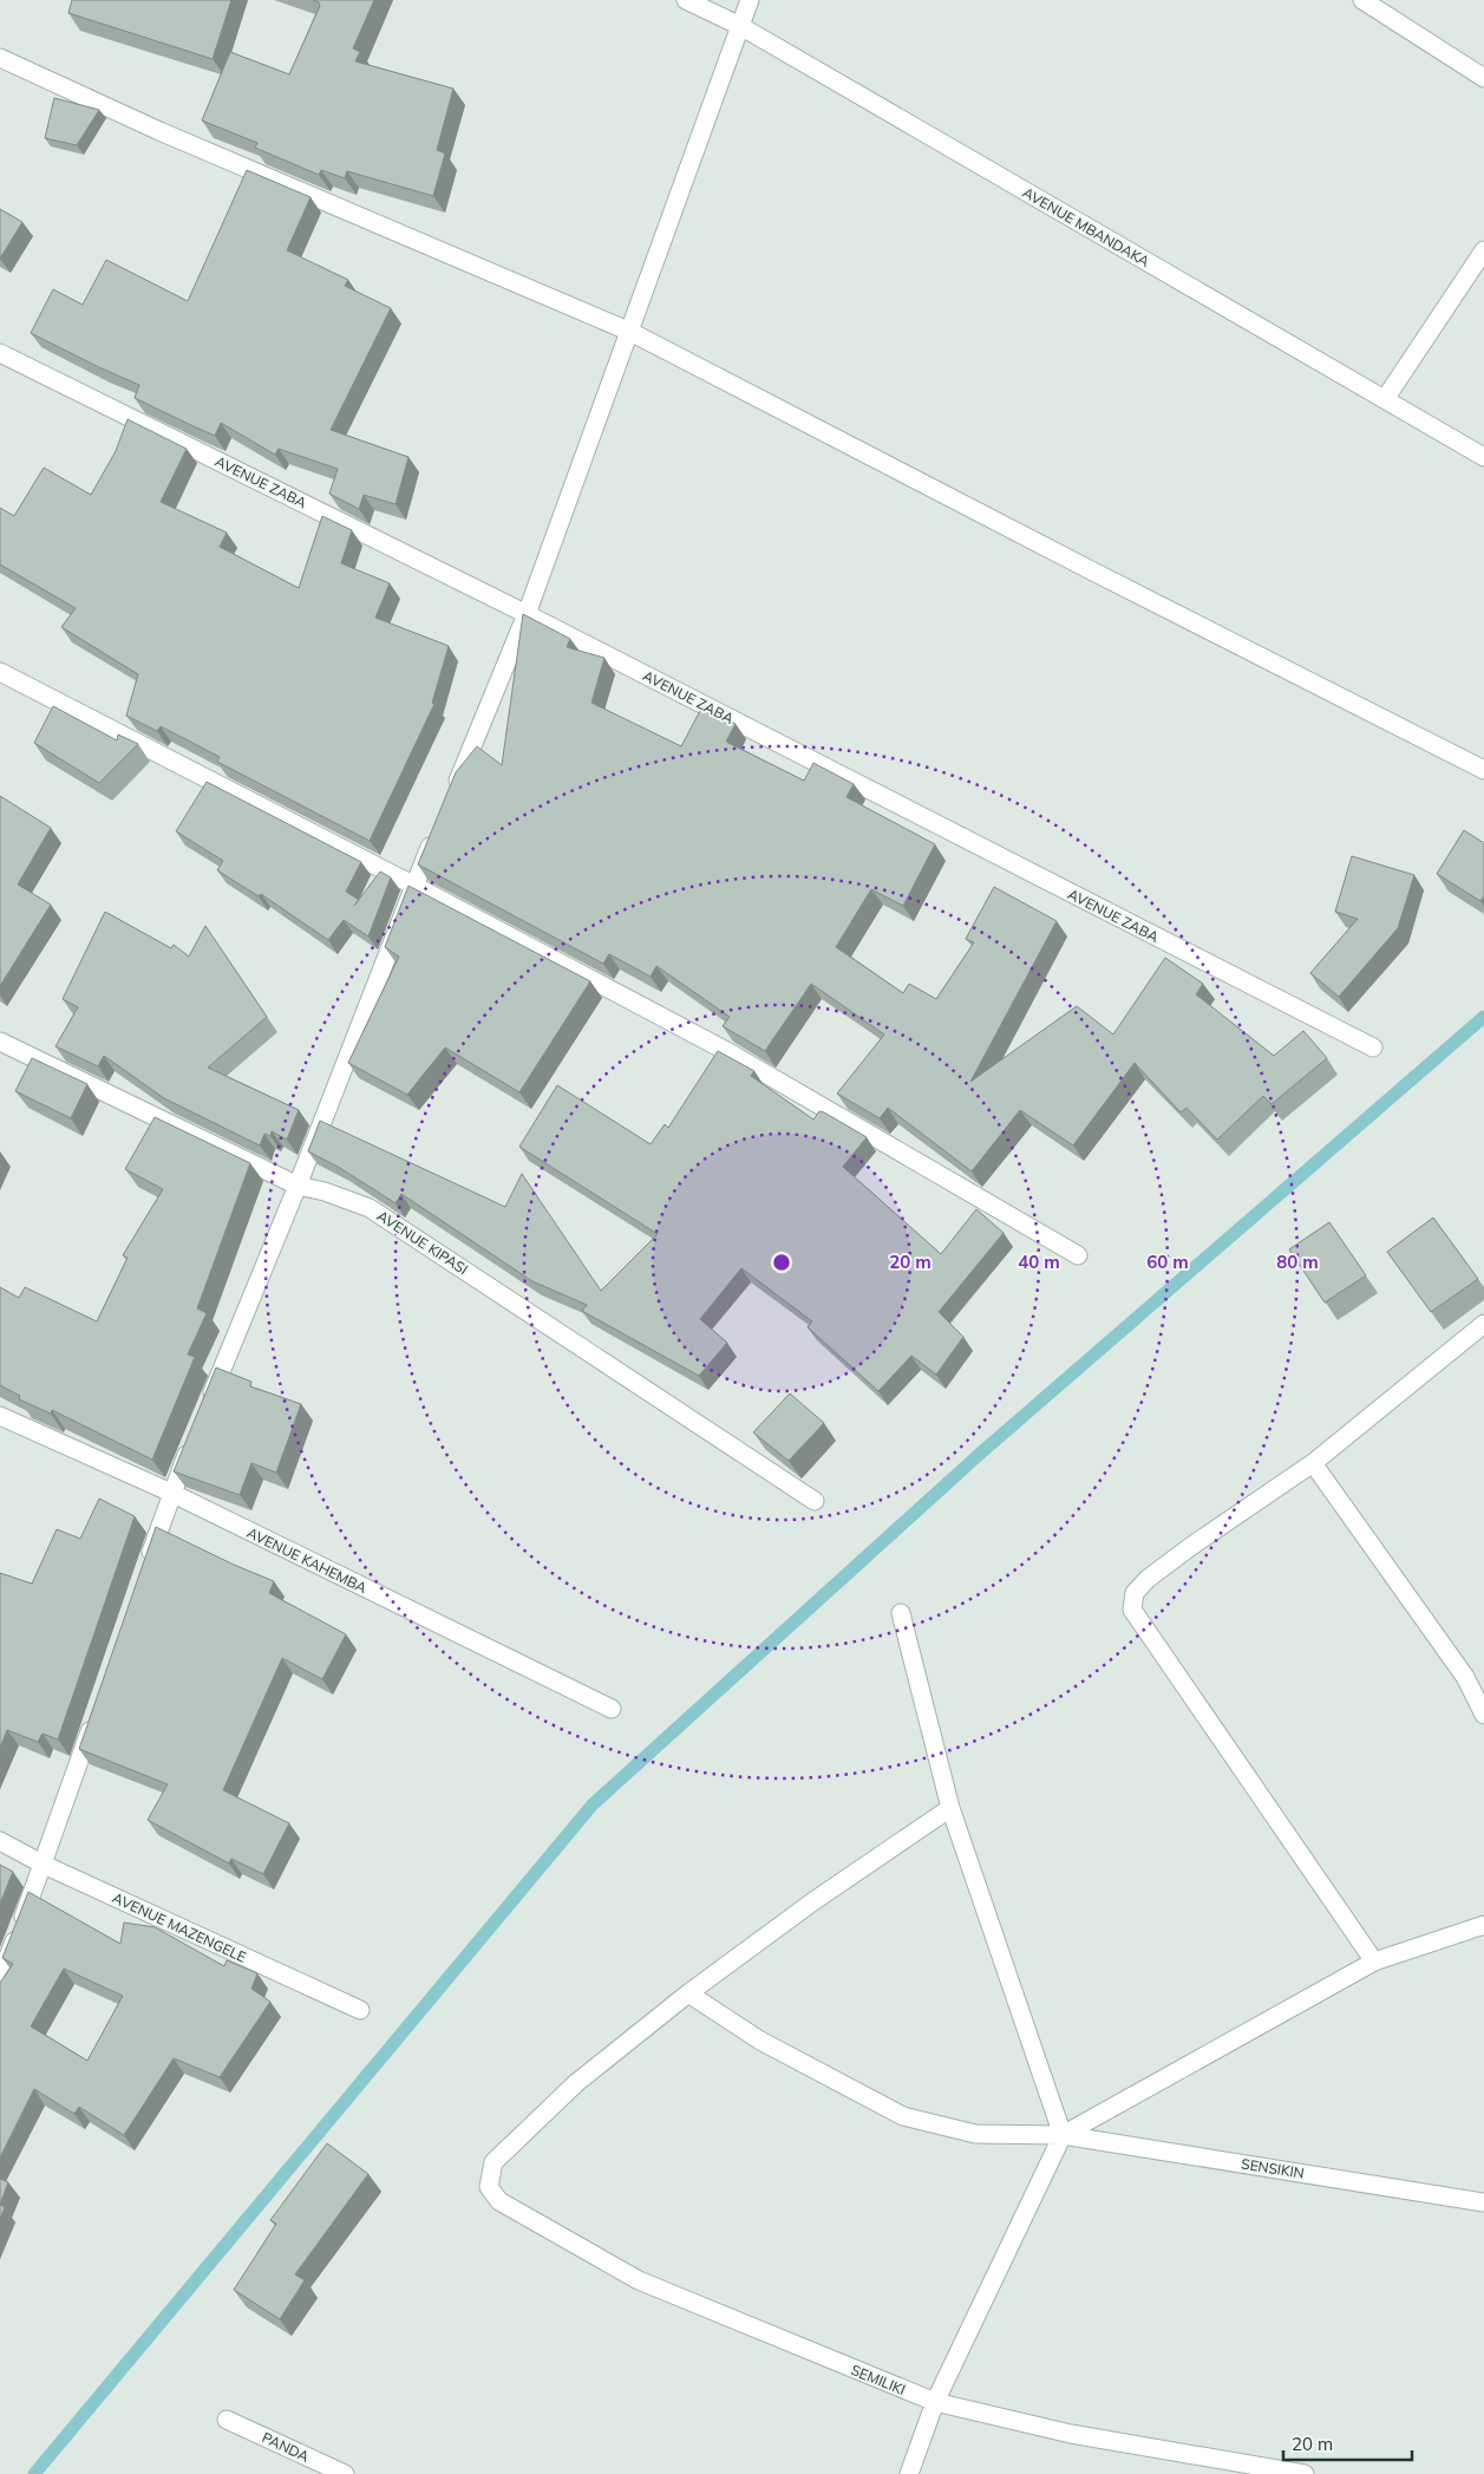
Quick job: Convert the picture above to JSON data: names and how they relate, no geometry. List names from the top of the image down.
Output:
{
  "streets": {
    "street": [
      "AVENUE MBANDAKA",
      "AVENUE ZABA",
      "AVENUE KIPASI",
      "AVENUE KAHEMBA",
      "AVENUE MAZENGELE",
      "SENSIKIN",
      "SEMILIKI",
      "PANDA"
    ]
  },
  "crossings": [
    ["SENSIKIN", "SEMILIKI"]
  ],
  "scale_bar": "20 m",
  "rings": [
    "20 m",
    "40 m",
    "60 m",
    "80 m"
  ]
}
